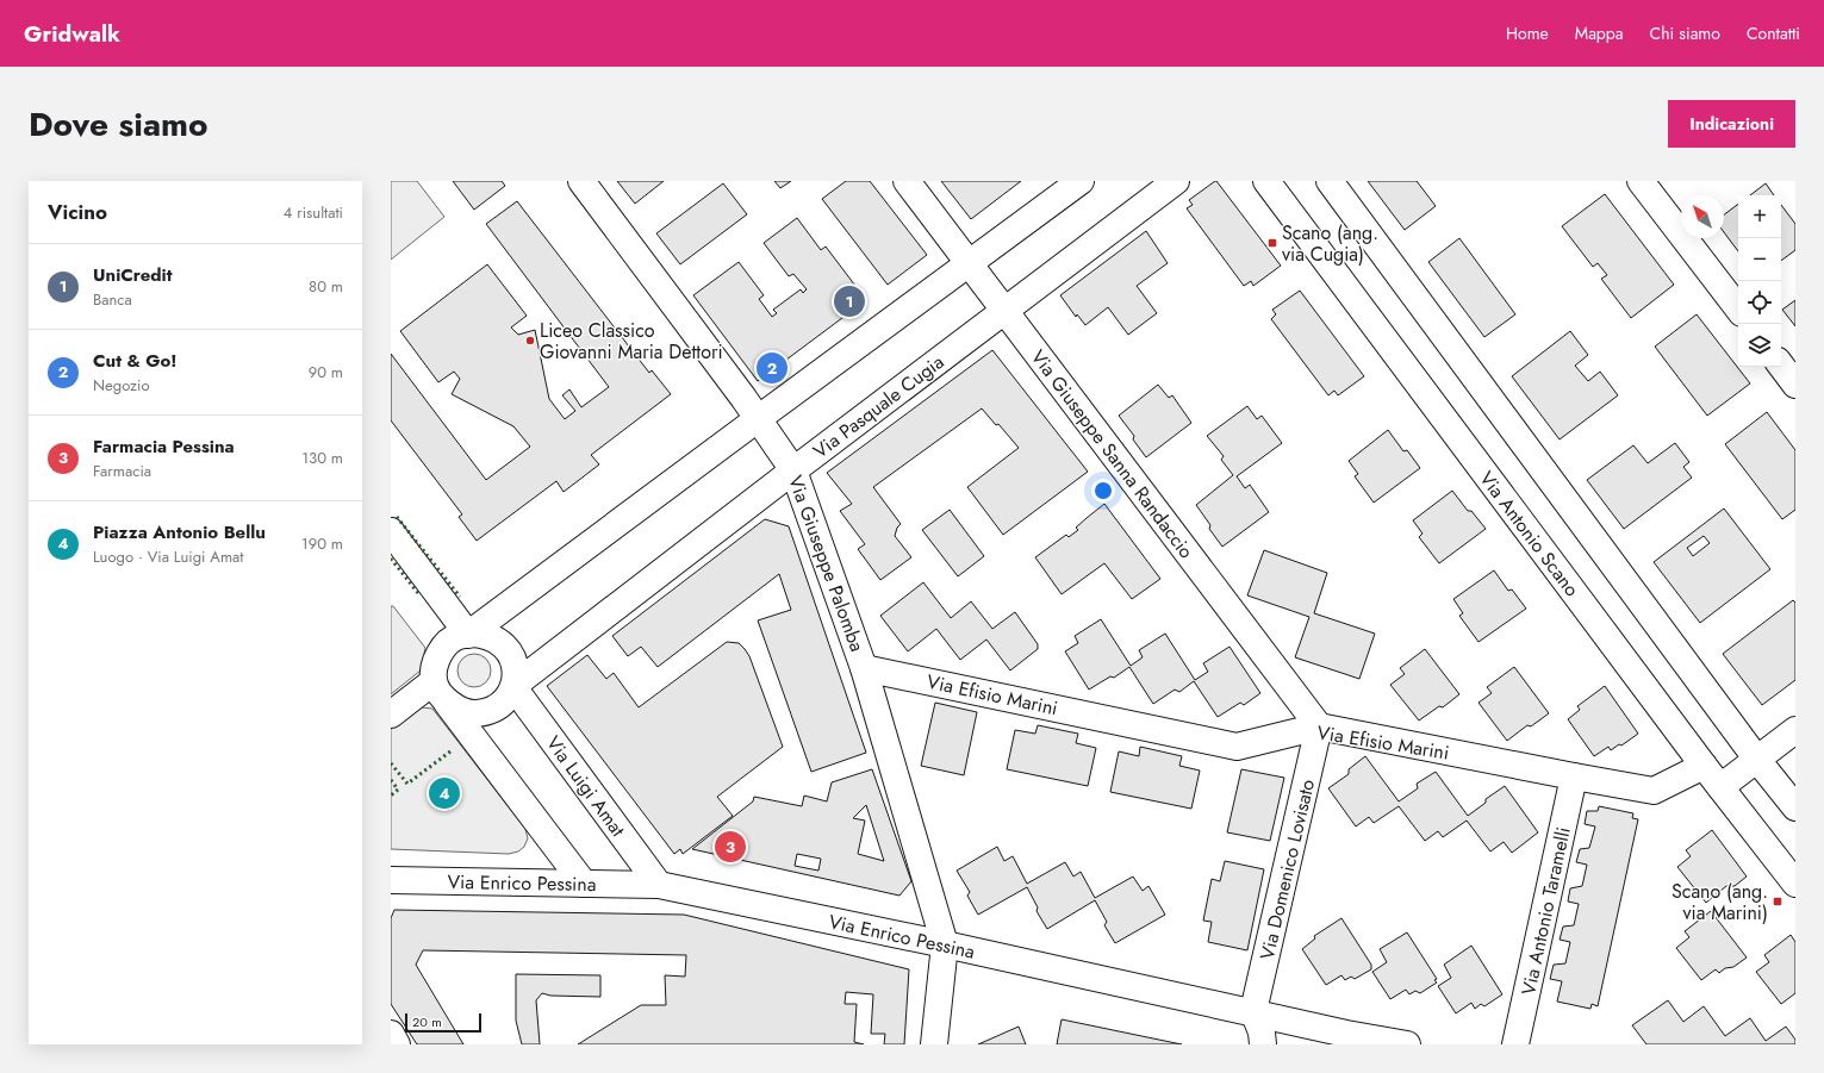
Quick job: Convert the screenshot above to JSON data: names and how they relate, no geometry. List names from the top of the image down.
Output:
{
  "streets": {
    "street": [
      "Via Pasquale Cugia",
      "Via Giuseppe Sanna Randaccio",
      "Via Antonio Scano",
      "Via Giuseppe Palomba",
      "Via Efisio Marini",
      "Via Luigi Amat",
      "Via Domenico Lovisato",
      "Via Enrico Pessina",
      "Via Antonio Taramelli"
    ]
  },
  "crossings": [
    ["Via Pasquale Cugia", "Via Giuseppe Sanna Randaccio"],
    ["Via Pasquale Cugia", "Via Giuseppe Palomba"],
    ["Via Pasquale Cugia", "Via Luigi Amat"],
    ["Via Giuseppe Sanna Randaccio", "Via Efisio Marini"],
    ["Via Giuseppe Sanna Randaccio", "Via Domenico Lovisato"],
    ["Via Antonio Scano", "Via Efisio Marini"],
    ["Via Giuseppe Palomba", "Via Efisio Marini"],
    ["Via Giuseppe Palomba", "Via Enrico Pessina"],
    ["Via Efisio Marini", "Via Domenico Lovisato"],
    ["Via Efisio Marini", "Via Antonio Taramelli"],
    ["Via Luigi Amat", "Via Enrico Pessina"],
    ["Via Domenico Lovisato", "Via Enrico Pessina"]
  ],
  "places": {
    "transit": ["Scano (ang. via Cugia)", "Scano (ang. via Marini)"],
    "other": ["Liceo Classico Giovanni Maria Dettori"]
  },
  "scale_bar": "20 m",
  "north": "top left",
  "page": {
    "header": "Gridwalk",
    "nav": [
      "Home",
      "Mappa",
      "Chi siamo",
      "Contatti"
    ],
    "title": "Dove siamo",
    "buttons": "Indicazioni",
    "heading": ["Vicino", "4 risultati"],
    "map_buttons": ["+", "−"],
    "list": [
      {
        "mark": "1",
        "name": "UniCredit",
        "note": "Banca",
        "value": "80 m"
      },
      {
        "mark": "2",
        "name": "Cut & Go!",
        "note": "Negozio",
        "value": "90 m"
      },
      {
        "mark": "3",
        "name": "Farmacia Pessina",
        "note": "Farmacia",
        "value": "130 m"
      },
      {
        "mark": "4",
        "name": "Piazza Antonio Bellu",
        "note": "Luogo · Via Luigi Amat",
        "value": "190 m"
      }
    ],
    "pins": [
      "1",
      "2",
      "4",
      "3"
    ],
    "scale": "20 m"
  }
}
